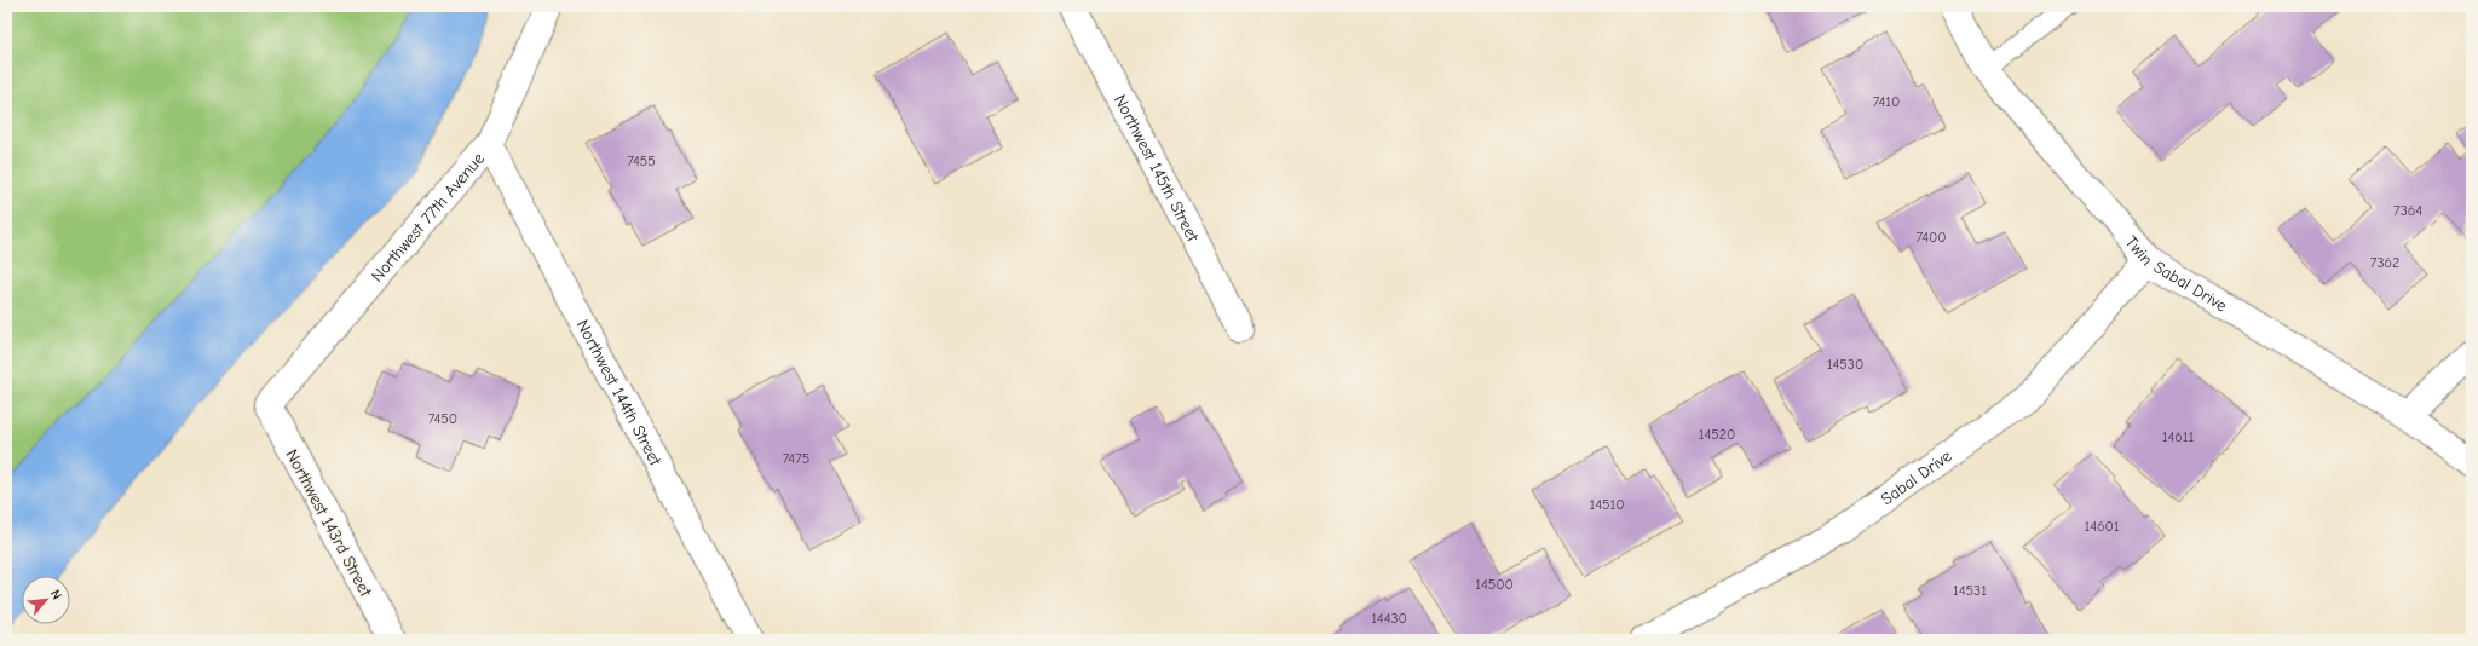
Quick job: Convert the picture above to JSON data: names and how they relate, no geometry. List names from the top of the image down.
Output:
{
  "streets": {
    "street": [
      "Northwest 145th Street",
      "Northwest 77th Avenue",
      "Twin Sabal Drive",
      "Northwest 144th Street",
      "Sabal Drive",
      "Northwest 143rd Street"
    ]
  },
  "crossings": [
    ["Northwest 77th Avenue", "Northwest 144th Street"],
    ["Northwest 77th Avenue", "Northwest 143rd Street"],
    ["Twin Sabal Drive", "Sabal Drive"]
  ],
  "house_numbers": [
    "7410",
    "7455",
    "7364",
    "7400",
    "7362",
    "14530",
    "7450",
    "14520",
    "14611",
    "7475",
    "14510",
    "14601",
    "14500",
    "14531",
    "14430"
  ],
  "north": "top right"
}
